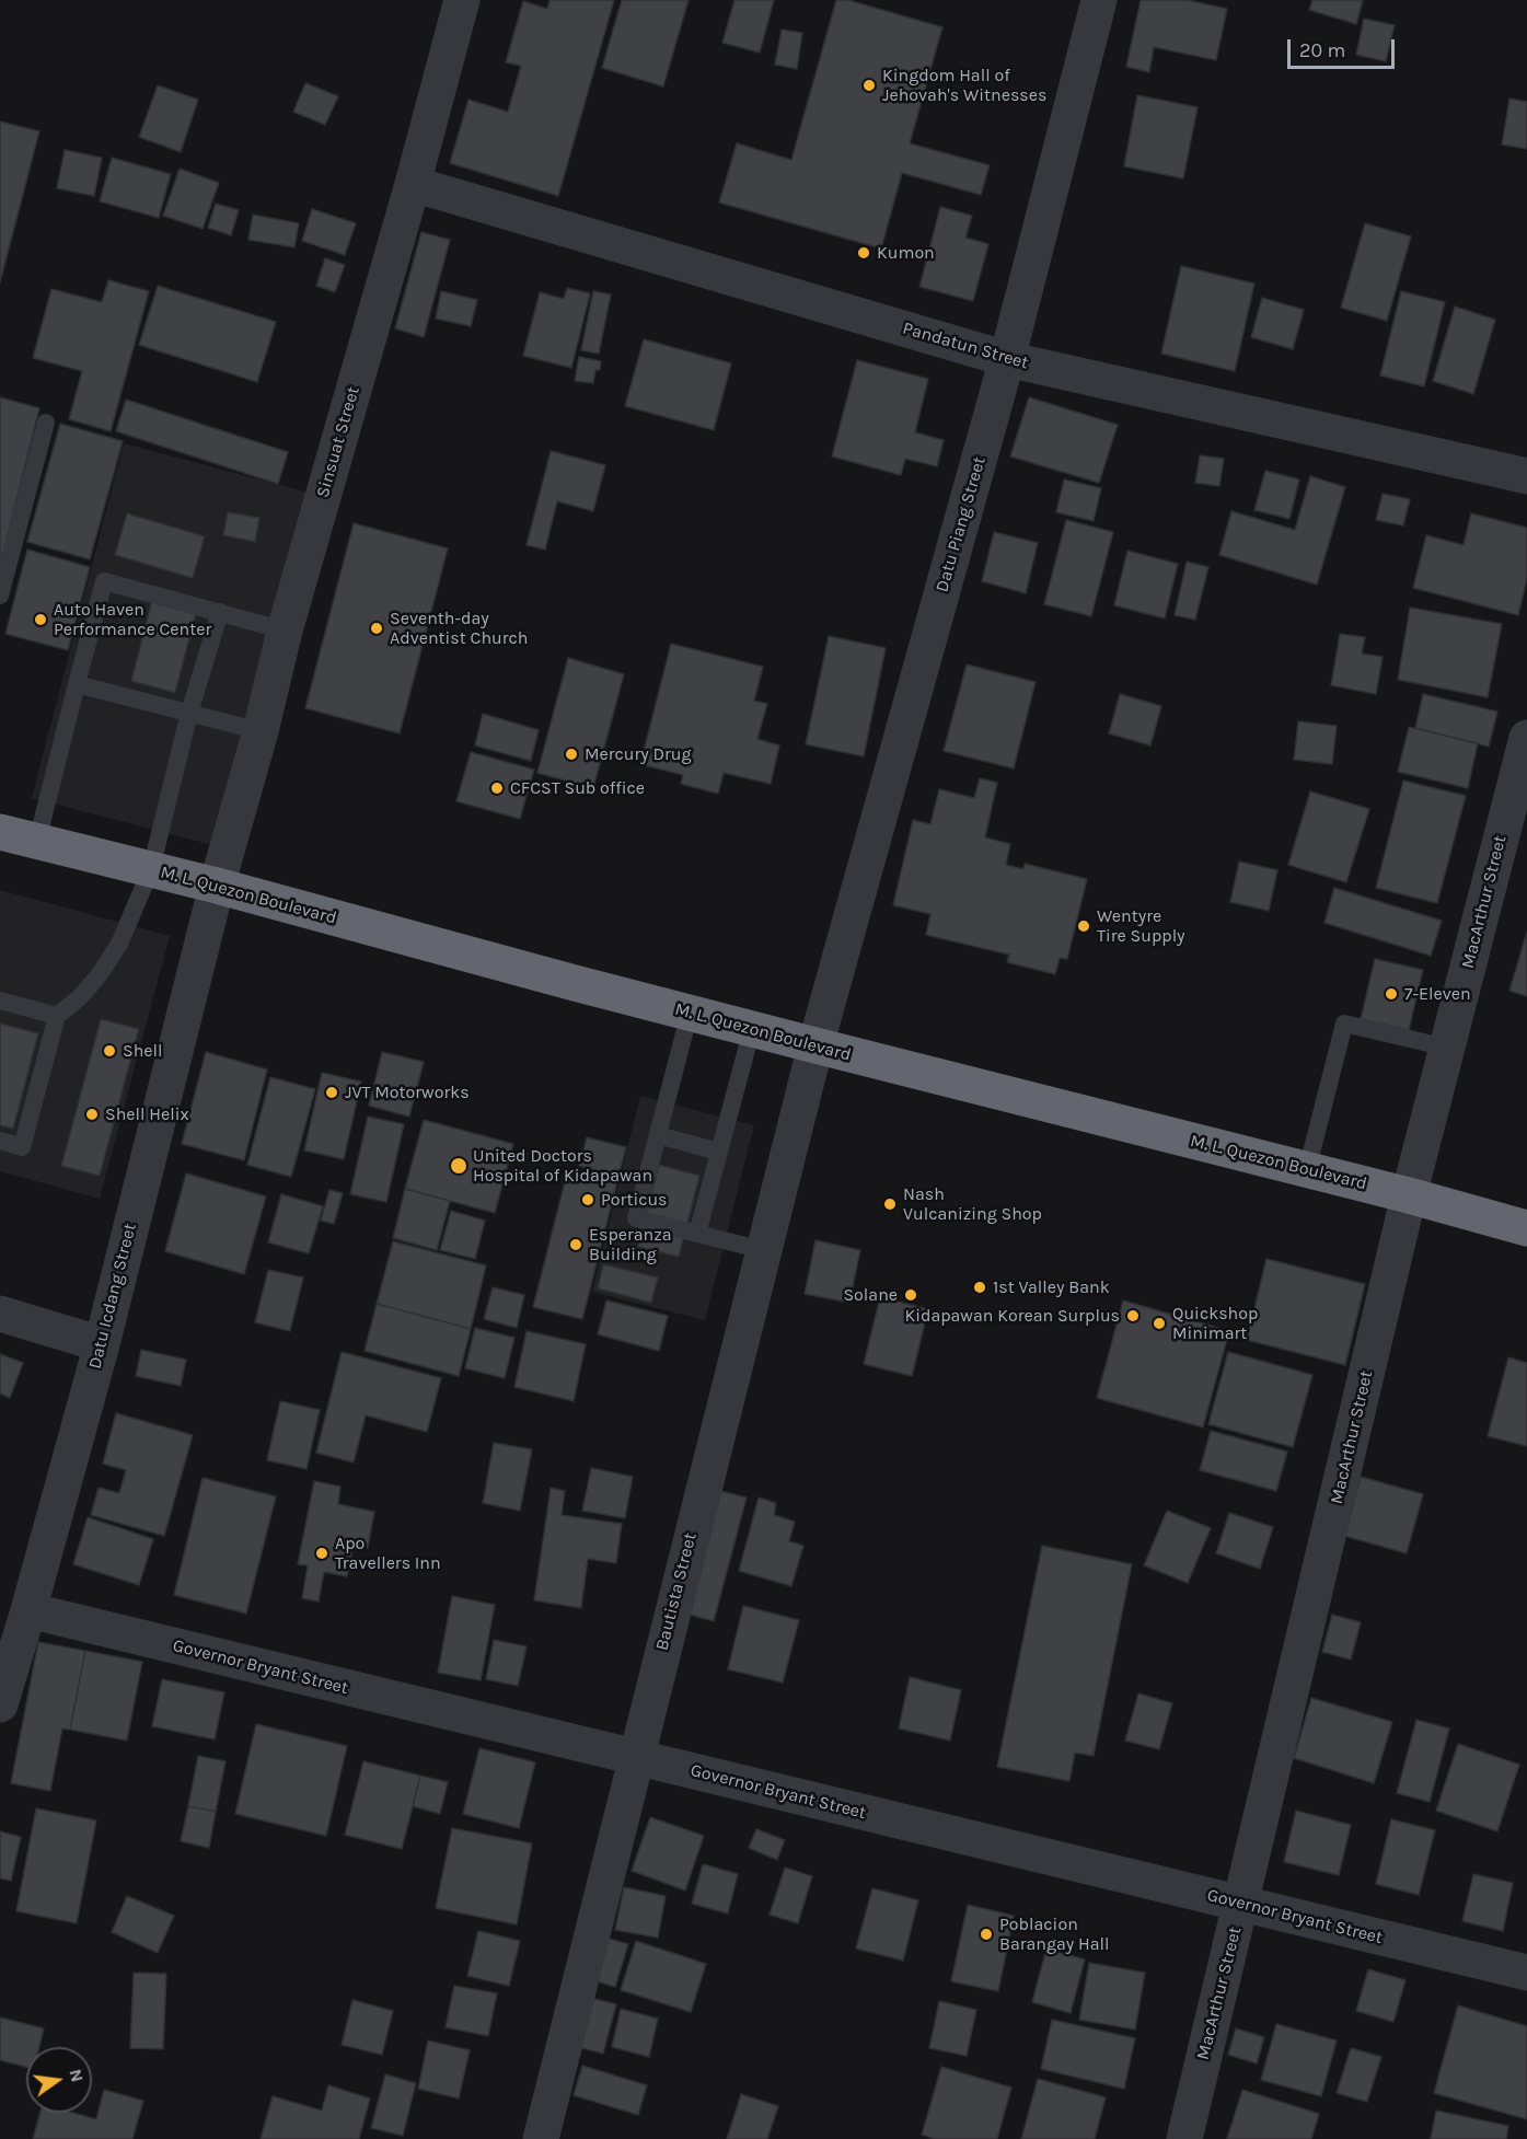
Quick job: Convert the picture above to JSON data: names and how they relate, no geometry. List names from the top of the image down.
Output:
{
  "streets": {
    "highway": ["M. L. Quezon Boulevard"],
    "street": [
      "Pandatun Street",
      "Sinsuat Street",
      "Datu Piang Street",
      "MacArthur Street",
      "Datu Icdang Street",
      "Bautista Street",
      "Governor Bryant Street"
    ]
  },
  "crossings": [
    ["Pandatun Street", "Sinsuat Street"],
    ["Pandatun Street", "Datu Piang Street"],
    ["Sinsuat Street", "M. L. Quezon Boulevard"],
    ["Sinsuat Street", "Datu Icdang Street"],
    ["Datu Piang Street", "M. L. Quezon Boulevard"],
    ["Datu Piang Street", "Bautista Street"],
    ["M. L. Quezon Boulevard", "MacArthur Street"],
    ["M. L. Quezon Boulevard", "Datu Icdang Street"],
    ["M. L. Quezon Boulevard", "Bautista Street"],
    ["MacArthur Street", "Governor Bryant Street"],
    ["Datu Icdang Street", "Governor Bryant Street"],
    ["Bautista Street", "Governor Bryant Street"]
  ],
  "places": [
    "Kingdom Hall of Jehovah's Witnesses",
    "Kumon",
    "Auto Haven Performance Center",
    "Seventh-day Adventist Church",
    "Mercury Drug",
    "CFCST Sub office",
    "Wentyre Tire Supply",
    "7-Eleven",
    "Shell",
    "JVT Motorworks",
    "Shell Helix",
    "United Doctors Hospital of Kidapawan",
    "Porticus",
    "Nash Vulcanizing Shop",
    "Esperanza Building",
    "1st Valley Bank",
    "Solane",
    "Kidapawan Korean Surplus",
    "Quickshop Minimart",
    "Apo Travellers Inn",
    "Poblacion Barangay Hall"
  ],
  "scale_bar": "20 m",
  "north": "right"
}
